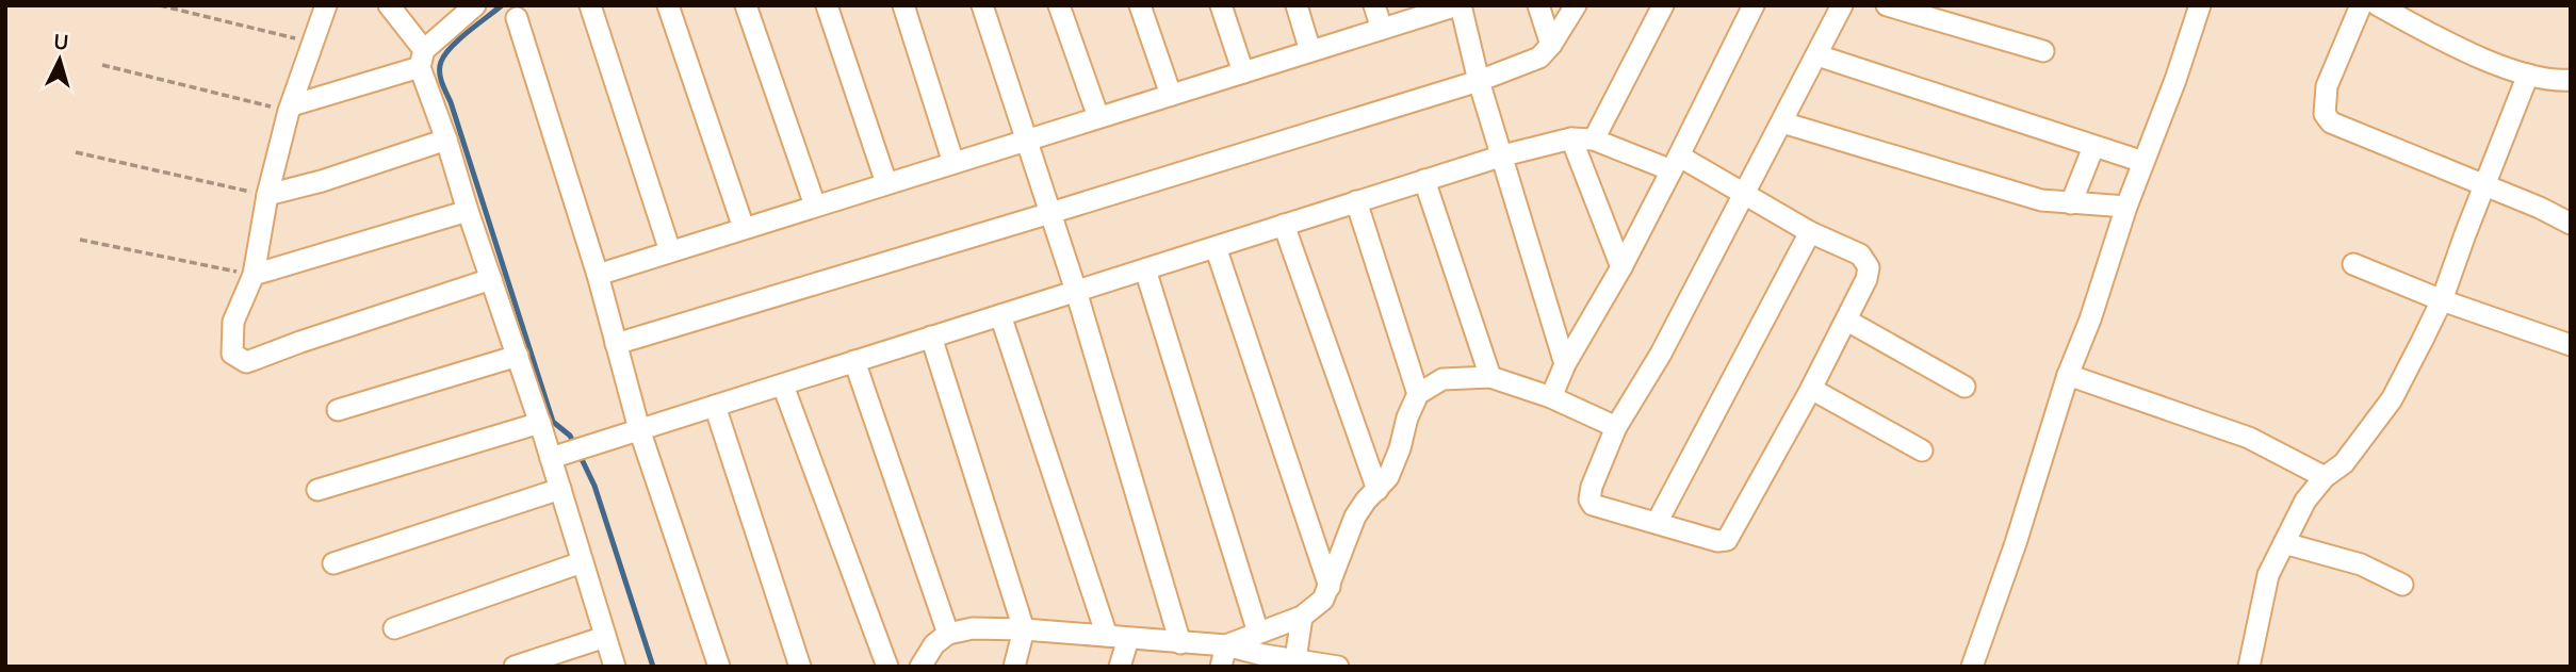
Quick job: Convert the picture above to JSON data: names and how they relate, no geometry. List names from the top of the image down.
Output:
{
  "north": "top"
}
